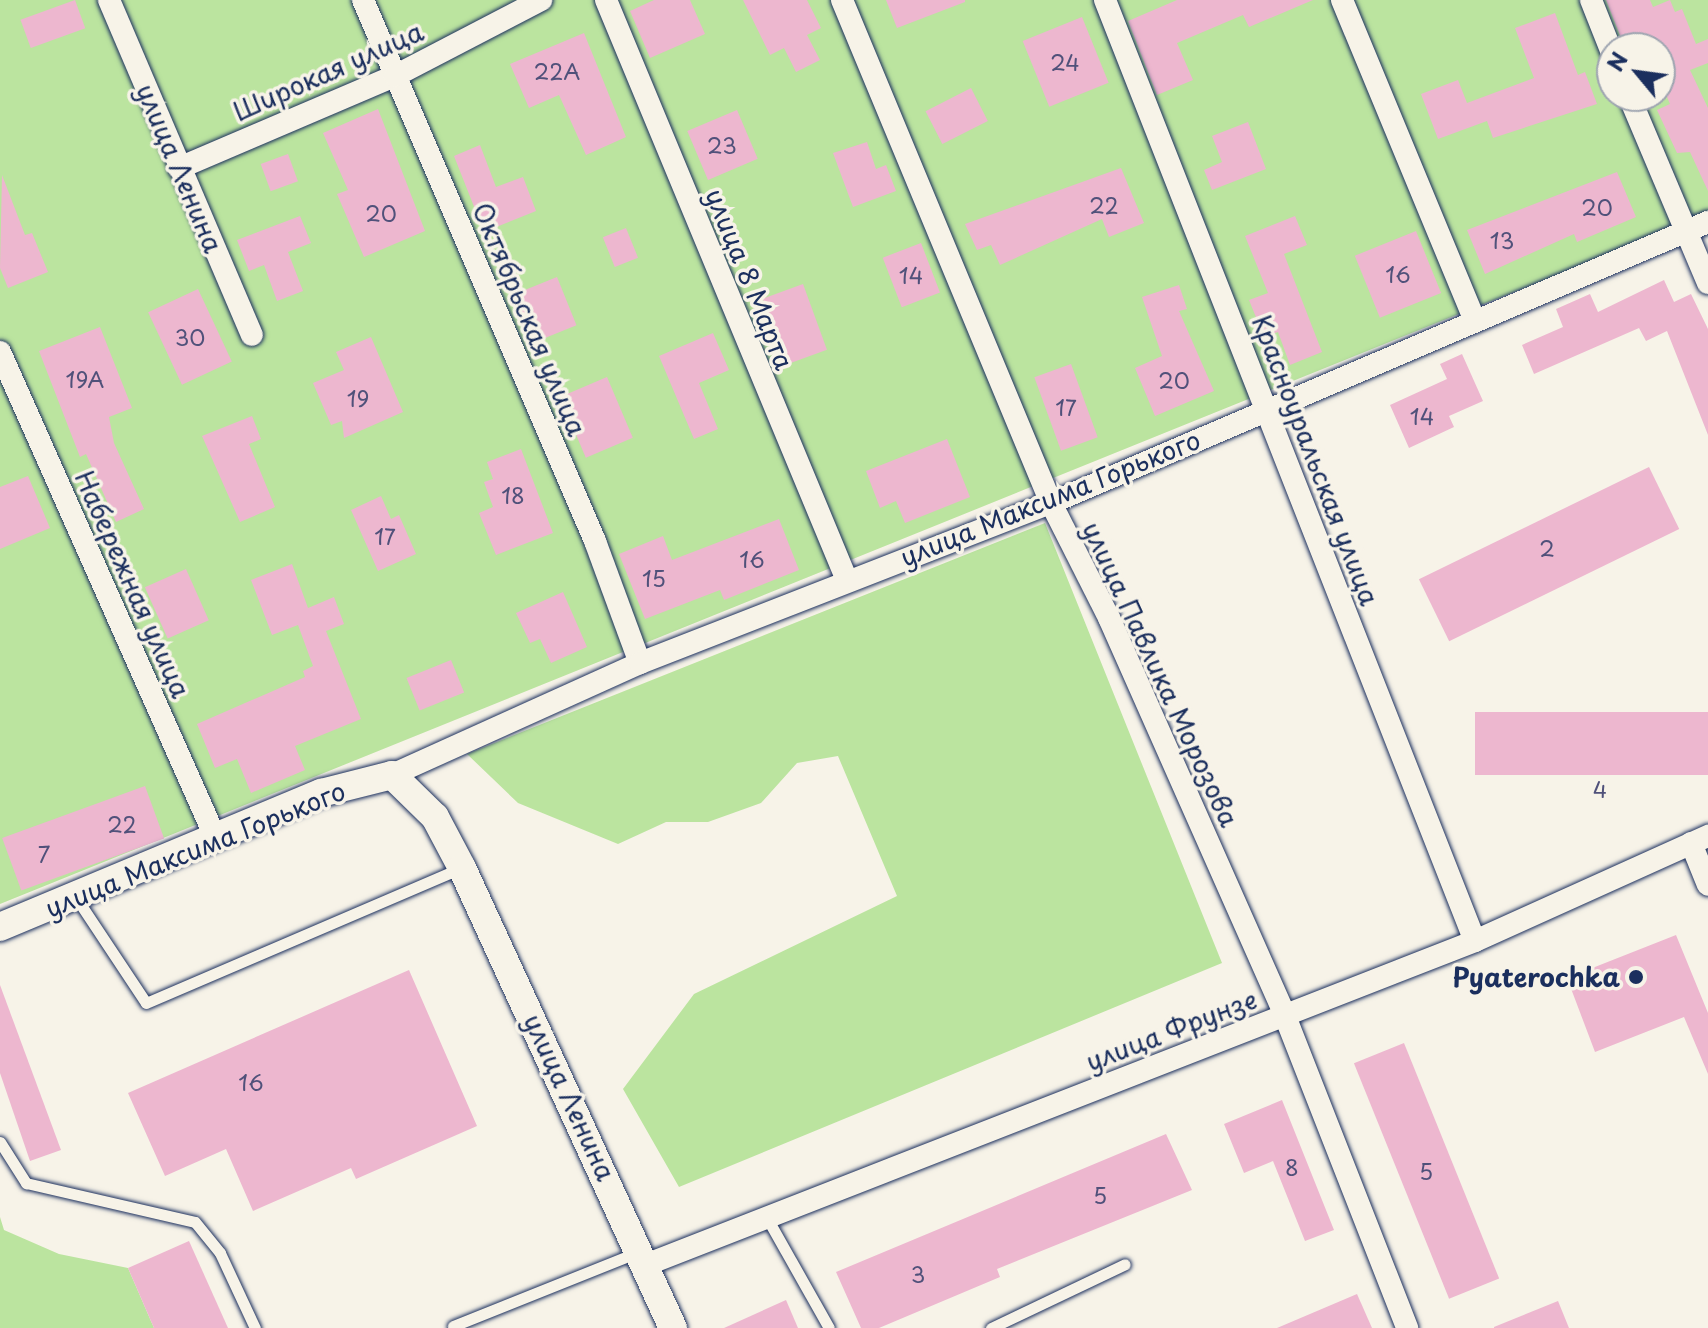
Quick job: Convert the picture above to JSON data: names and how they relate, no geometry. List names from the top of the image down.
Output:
{
  "streets": {
    "street": [
      "Широкая улица",
      "улица Ленина",
      "улица 8 Марта",
      "Октябрьская улица",
      "Красноуральская улица",
      "улица Максима Горького",
      "Набережная улица",
      "улица Павлика Морозова",
      "улица Фрунзе"
    ]
  },
  "crossings": [
    ["Широкая улица", "улица Ленина"],
    ["Широкая улица", "Октябрьская улица"],
    ["улица Ленина", "улица Фрунзе"],
    ["улица 8 Марта", "улица Максима Горького"],
    ["Октябрьская улица", "улица Максима Горького"],
    ["Красноуральская улица", "улица Максима Горького"],
    ["Красноуральская улица", "улица Фрунзе"],
    ["улица Максима Горького", "Набережная улица"],
    ["улица Максима Горького", "улица Павлика Морозова"],
    ["улица Павлика Морозова", "улица Фрунзе"]
  ],
  "places": ["Pyaterochka"],
  "house_numbers": [
    "24",
    "22А",
    "23",
    "22",
    "20",
    "20",
    "13",
    "16",
    "14",
    "30",
    "19А",
    "20",
    "19",
    "17",
    "14",
    "18",
    "17",
    "2",
    "16",
    "15",
    "4",
    "22",
    "7",
    "16",
    "8",
    "5",
    "5",
    "3"
  ],
  "north": "top left"
}
